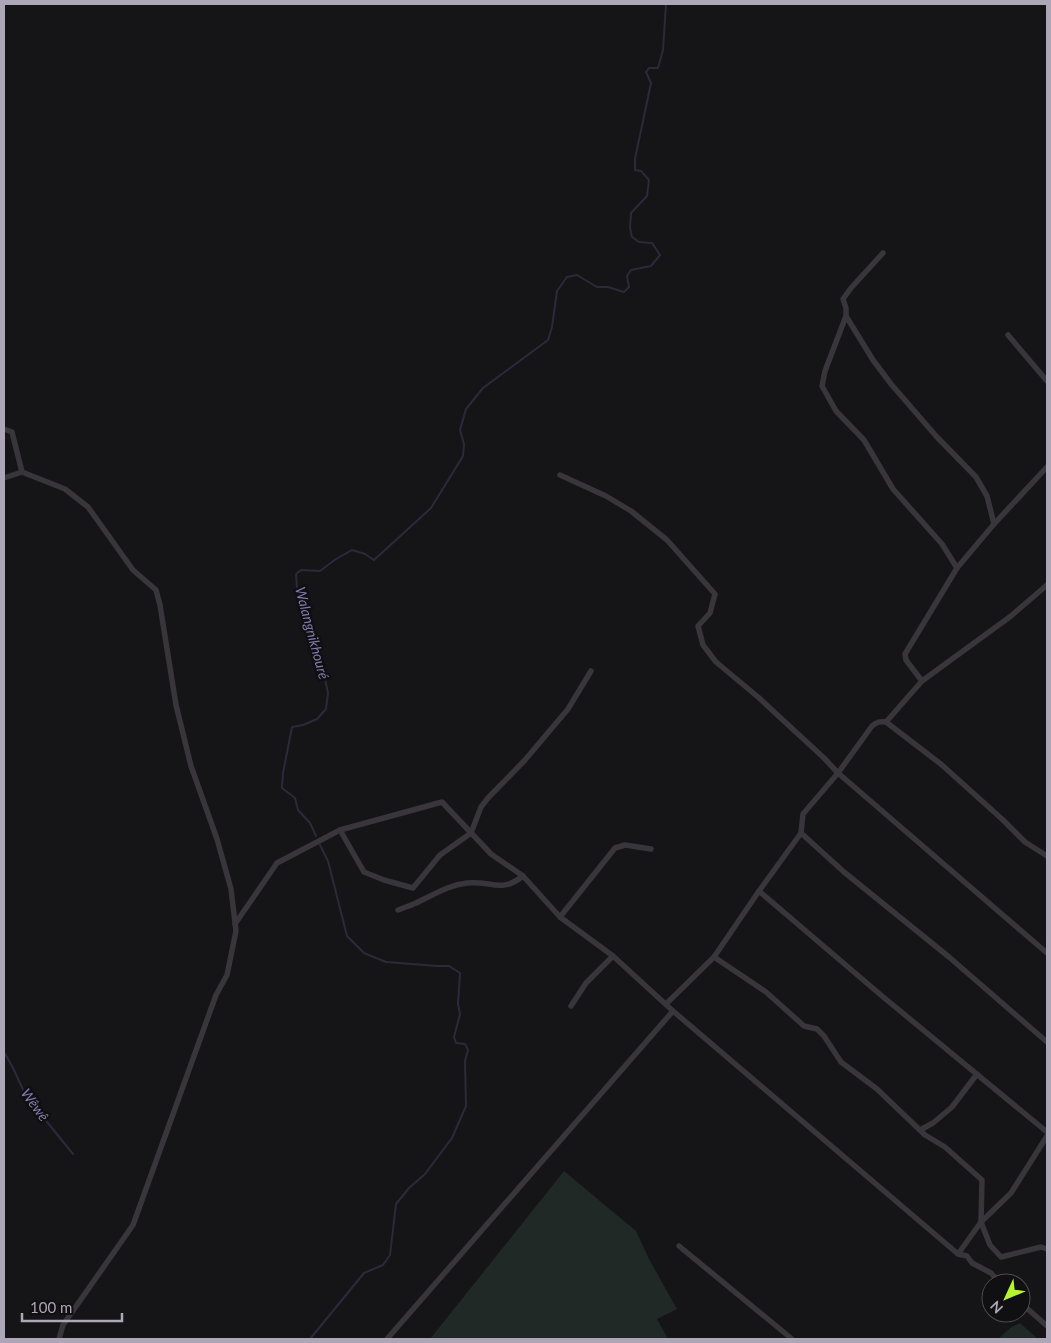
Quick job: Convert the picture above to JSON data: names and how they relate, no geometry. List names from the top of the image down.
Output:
{
  "water": ["Walangnikhouré", "Wêwê"],
  "scale_bar": "100 m",
  "north": "bottom left"
}
